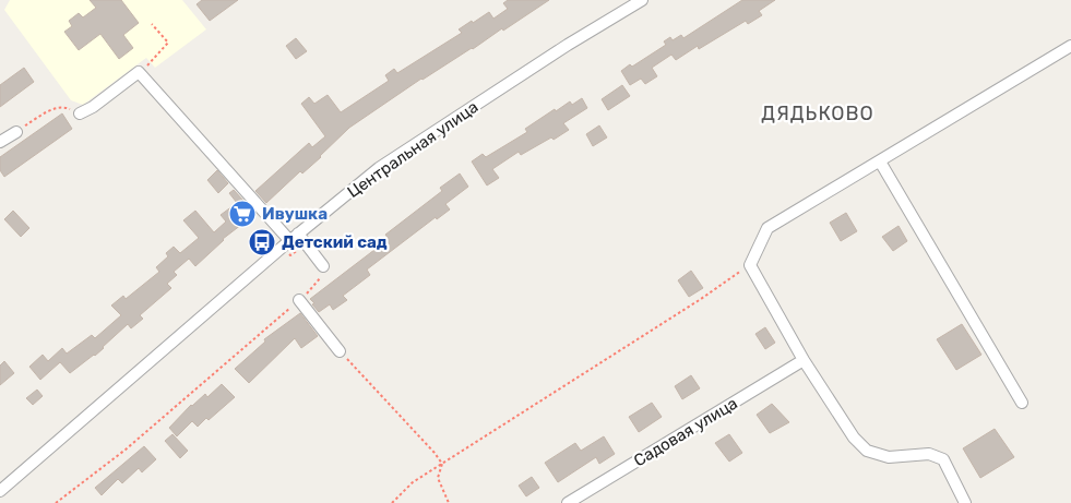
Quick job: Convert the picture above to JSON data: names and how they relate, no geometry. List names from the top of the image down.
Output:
{
  "streets": {
    "street": ["Центральная улица", "Садовая улица"]
  },
  "districts": ["ДЯДЬКОВО"],
  "places": {
    "supermarket": ["Ивушка"],
    "bus stop": ["Детский сад"]
  }
}
